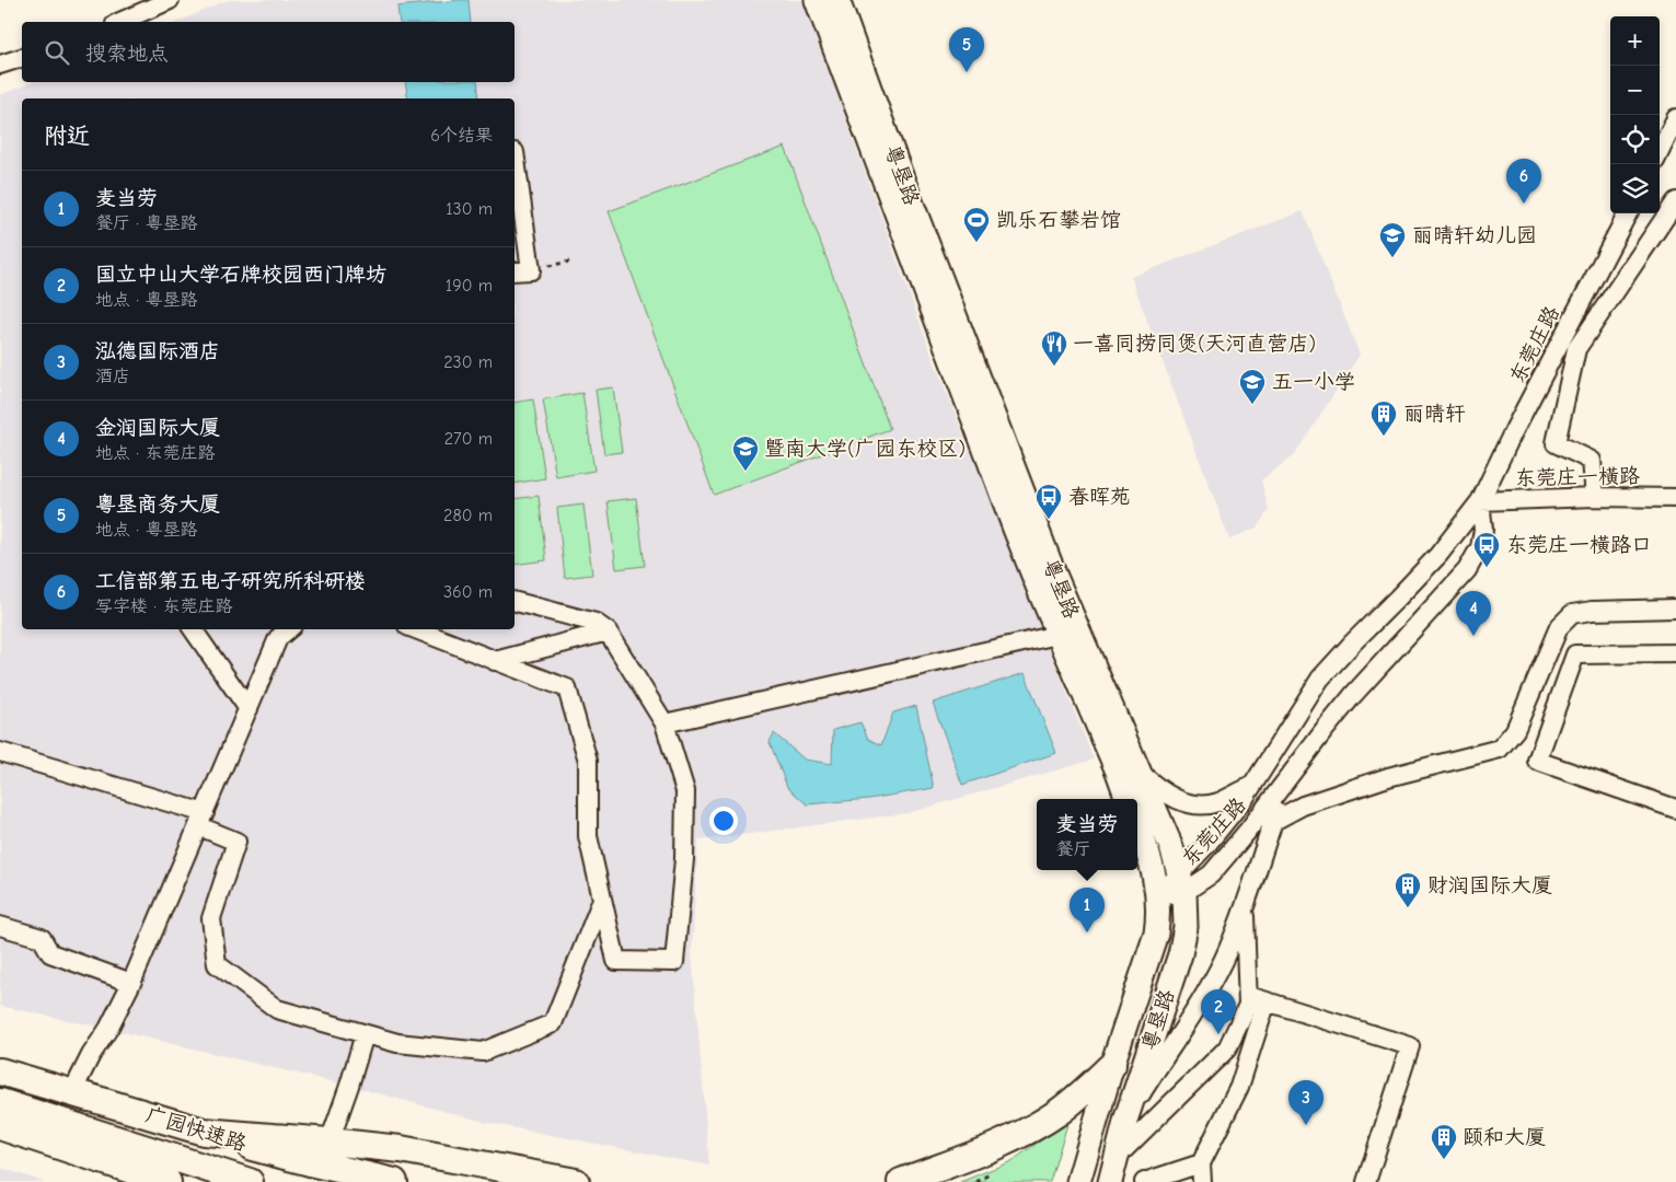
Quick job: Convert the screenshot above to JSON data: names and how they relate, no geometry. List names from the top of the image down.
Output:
{
  "streets": {
    "highway": ["广园快速路"],
    "main road": ["粤垦路"],
    "street": ["东莞庄路", "东莞庄一横路"]
  },
  "crossings": [
    ["粤垦路", "东莞庄路"],
    ["东莞庄路", "东莞庄一横路"]
  ],
  "places": {
    "sports": ["凯乐石攀岩馆"],
    "school or university": ["丽晴轩幼儿园", "五一小学", "暨南大学(广园东校区)"],
    "restaurant": ["一喜同捞同煲(天河直营店)"],
    "building": ["丽晴轩", "财润国际大厦", "颐和大厦"],
    "bus stop": ["春晖苑", "东莞庄一横路口"]
  },
  "page": {
    "map_buttons": ["+", "−"],
    "search": "搜索地点",
    "pins": [
      "5",
      "6",
      "4",
      "1",
      "2",
      "3"
    ],
    "heading": ["附近", "6个结果"],
    "list": [
      {
        "mark": "1",
        "name": "麦当劳",
        "note": "餐厅 · 粤垦路",
        "value": "130 m"
      },
      {
        "mark": "2",
        "name": "国立中山大学石牌校园西门牌坊",
        "note": "地点 · 粤垦路",
        "value": "190 m"
      },
      {
        "mark": "3",
        "name": "泓德国际酒店",
        "note": "酒店",
        "value": "230 m"
      },
      {
        "mark": "4",
        "name": "金润国际大厦",
        "note": "地点 · 东莞庄路",
        "value": "270 m"
      },
      {
        "mark": "5",
        "name": "粤垦商务大厦",
        "note": "地点 · 粤垦路",
        "value": "280 m"
      },
      {
        "mark": "6",
        "name": "工信部第五电子研究所科研楼",
        "note": "写字楼 · 东莞庄路",
        "value": "360 m"
      }
    ],
    "popup": ["麦当劳", "餐厅"]
  }
}
